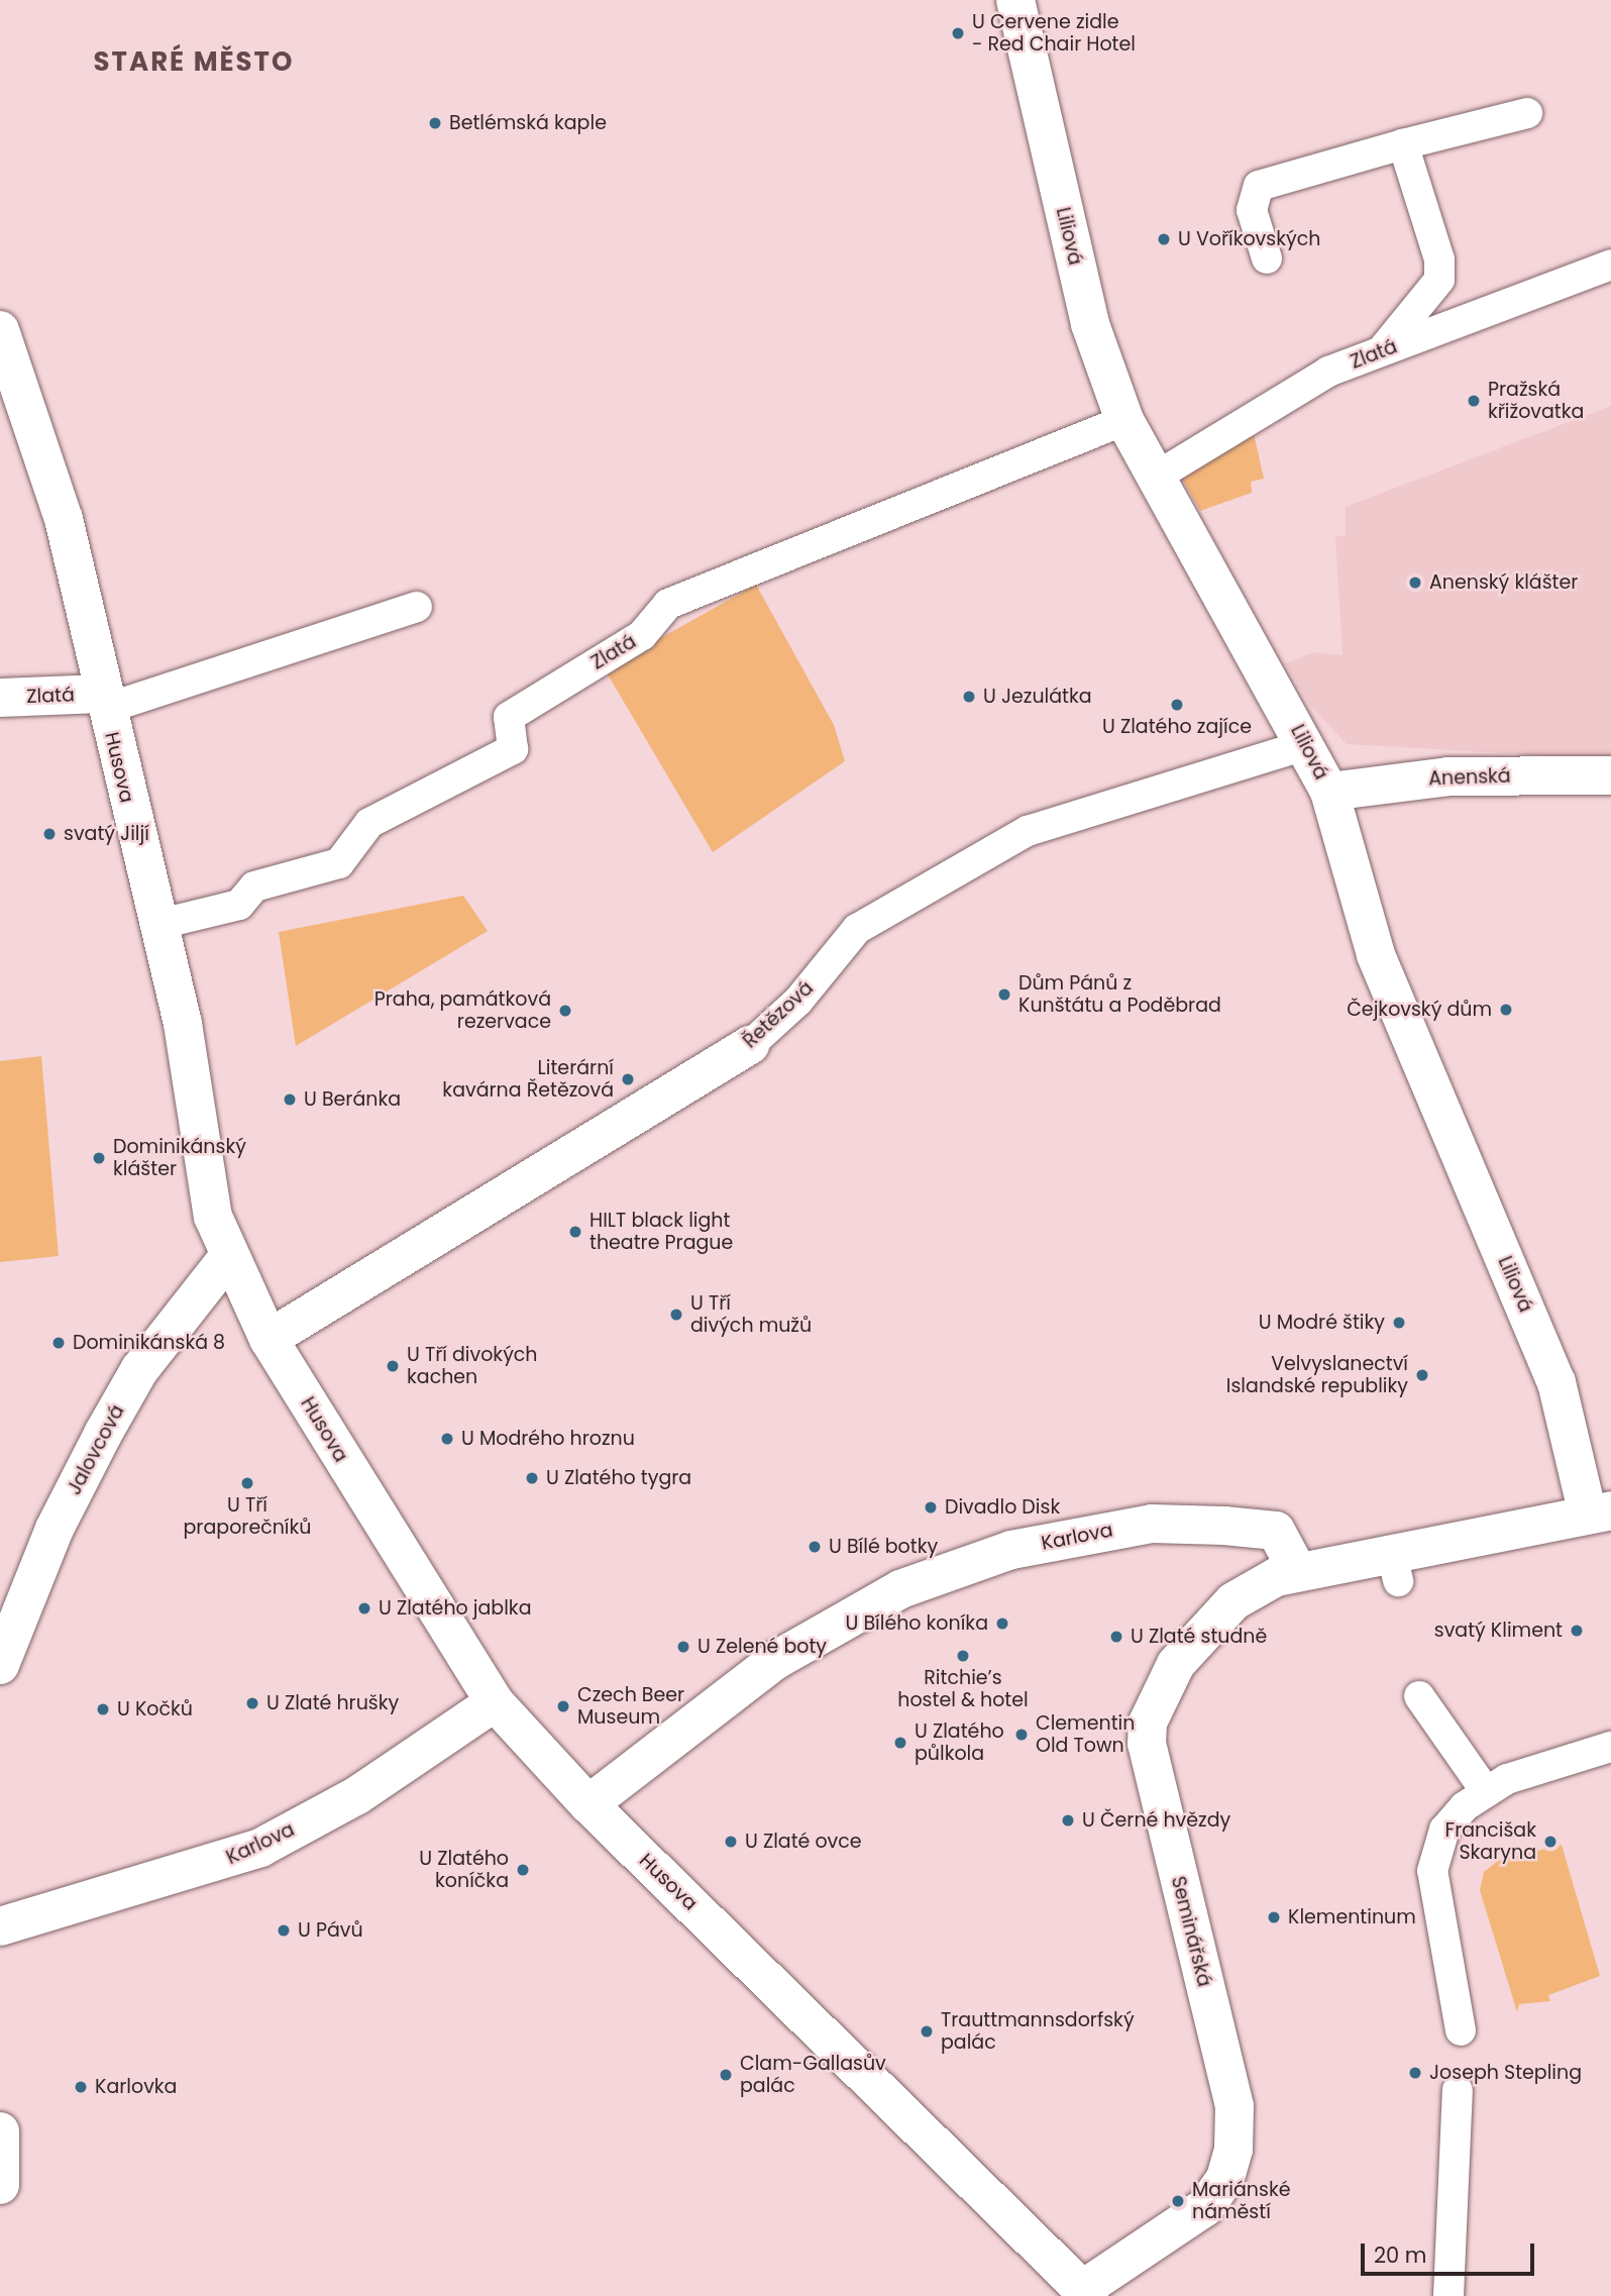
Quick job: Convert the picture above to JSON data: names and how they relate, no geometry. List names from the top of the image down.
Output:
{
  "streets": {
    "street": [
      "Liliová",
      "Zlatá",
      "Husova",
      "Anenská",
      "Řetězová",
      "Jalovcová",
      "Karlova",
      "Seminářská"
    ]
  },
  "crossings": [
    ["Liliová", "Zlatá"],
    ["Liliová", "Anenská"],
    ["Liliová", "Řetězová"],
    ["Zlatá", "Husova"],
    ["Husova", "Řetězová"],
    ["Husova", "Jalovcová"],
    ["Husova", "Karlova"],
    ["Husova", "Seminářská"],
    ["Karlova", "Seminářská"]
  ],
  "districts": ["STARÉ MĚSTO"],
  "places": [
    "U Cervene zidle - Red Chair Hotel",
    "Betlémská kaple",
    "U Voříkovských",
    "Pražská křižovatka",
    "Anenský klášter",
    "U Jezulátka",
    "U Zlatého zajíce",
    "svatý Jiljí",
    "Dům Pánů z Kunštátu a Poděbrad",
    "Čejkovský dům",
    "Praha, památková rezervace",
    "Literární kavárna Řetězová",
    "U Beránka",
    "Dominikánský klášter",
    "HILT black light theatre Prague",
    "U Tří divých mužů",
    "U Modré štiky",
    "Dominikánská 8",
    "U Tří divokých kachen",
    "Velvyslanectví Islandské republiky",
    "U Modrého hroznu",
    "U Zlatého tygra",
    "U Tří praporečníků",
    "Divadlo Disk",
    "U Bílé botky",
    "U Zlatého jablka",
    "U Bílého koníka",
    "svatý Kliment",
    "U Zlaté studně",
    "U Zelené boty",
    "Ritchie’s hostel & hotel",
    "U Zlaté hrušky",
    "Czech Beer Museum",
    "U Kočků",
    "Clementin Old Town",
    "U Zlatého půlkola",
    "U Černé hvězdy",
    "U Zlaté ovce",
    "Francišak Skaryna",
    "U Zlatého koníčka",
    "Klementinum",
    "U Pávů",
    "Trauttmannsdorfský palác",
    "Joseph Stepling",
    "Clam-Gallasův palác",
    "Karlovka",
    "Mariánské náměstí"
  ],
  "scale_bar": "20 m"
}
